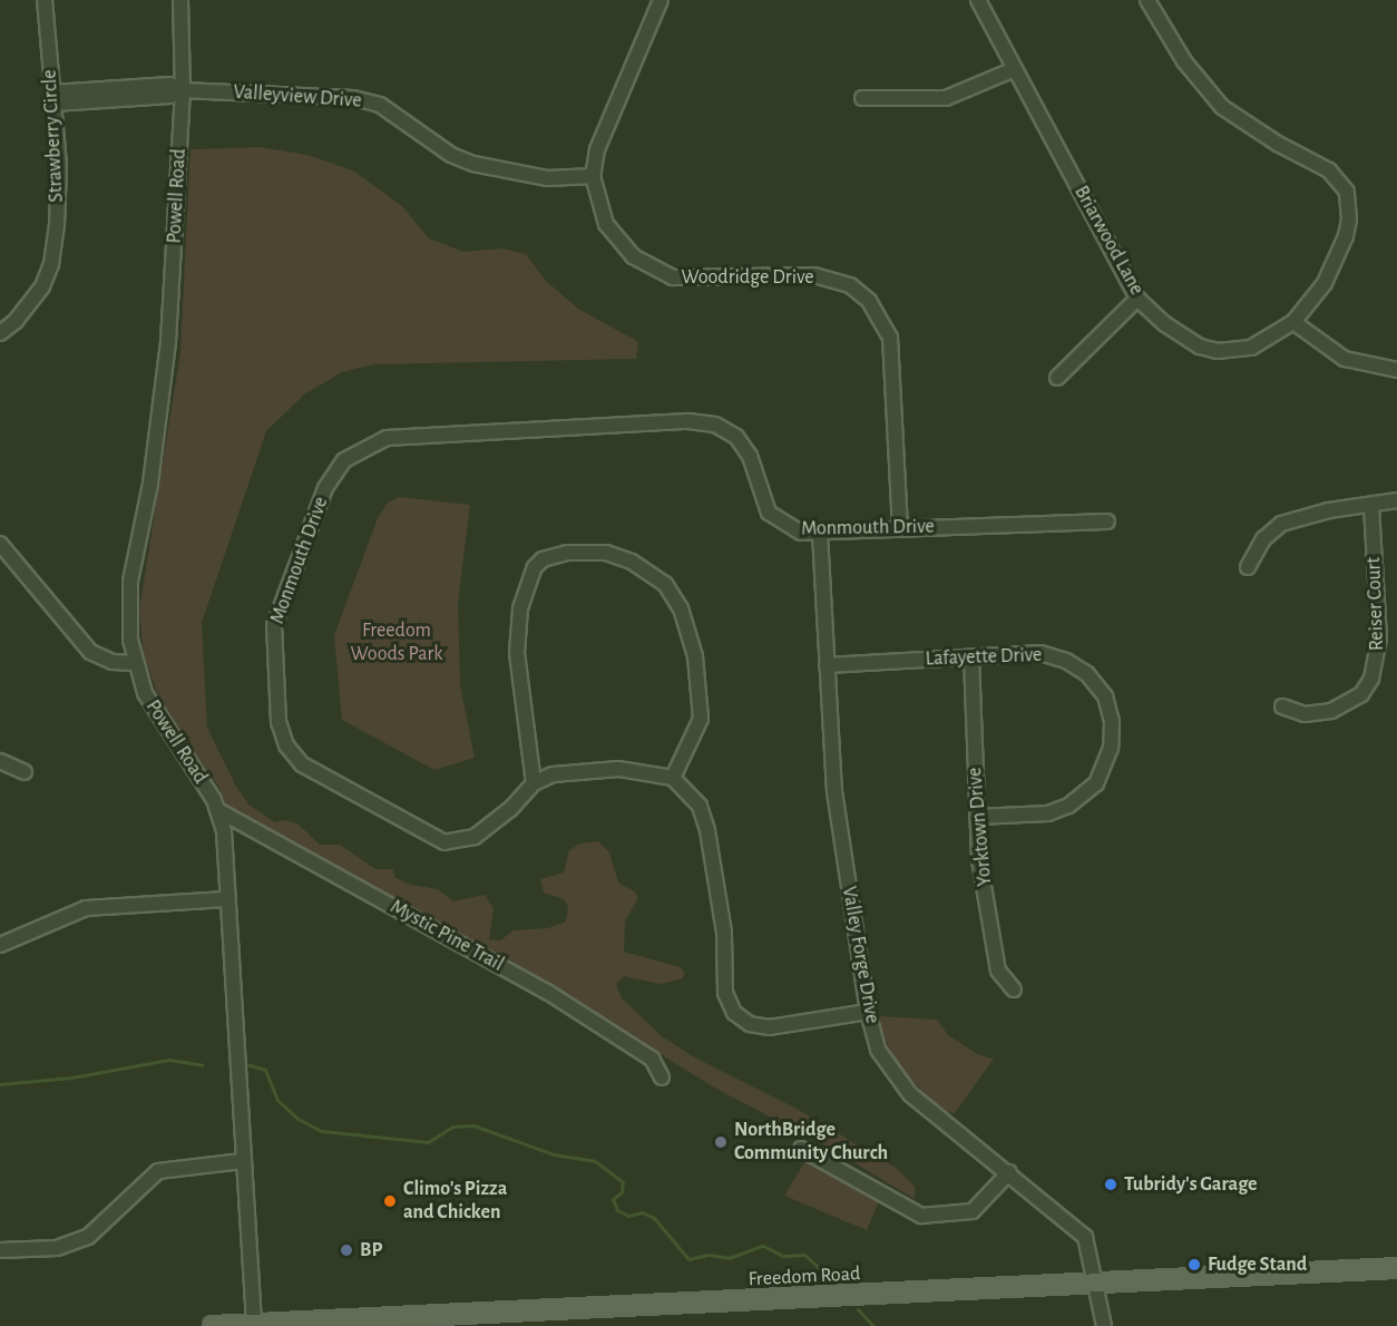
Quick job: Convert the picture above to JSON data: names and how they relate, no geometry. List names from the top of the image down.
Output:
{
  "streets": {
    "main road": ["Freedom Road"],
    "street": [
      "Valleyview Drive",
      "Strawberry Circle",
      "Powell Road",
      "Briarwood Lane",
      "Woodridge Drive",
      "Monmouth Drive",
      "Reiser Court",
      "Lafayette Drive",
      "Yorktown Drive",
      "Mystic Pine Trail",
      "Valley Forge Drive"
    ]
  },
  "crossings": [
    ["Valleyview Drive", "Strawberry Circle"],
    ["Valleyview Drive", "Powell Road"],
    ["Valleyview Drive", "Woodridge Drive"],
    ["Powell Road", "Mystic Pine Trail"],
    ["Powell Road", "Freedom Road"],
    ["Woodridge Drive", "Monmouth Drive"],
    ["Monmouth Drive", "Valley Forge Drive"],
    ["Lafayette Drive", "Yorktown Drive"],
    ["Lafayette Drive", "Valley Forge Drive"],
    ["Valley Forge Drive", "Freedom Road"]
  ],
  "parks": ["Freedom Woods Park"],
  "places": [
    "NorthBridge Community Church",
    "Tubridy's Garage",
    "Climo's Pizza and Chicken",
    "BP",
    "Fudge Stand"
  ]
}
